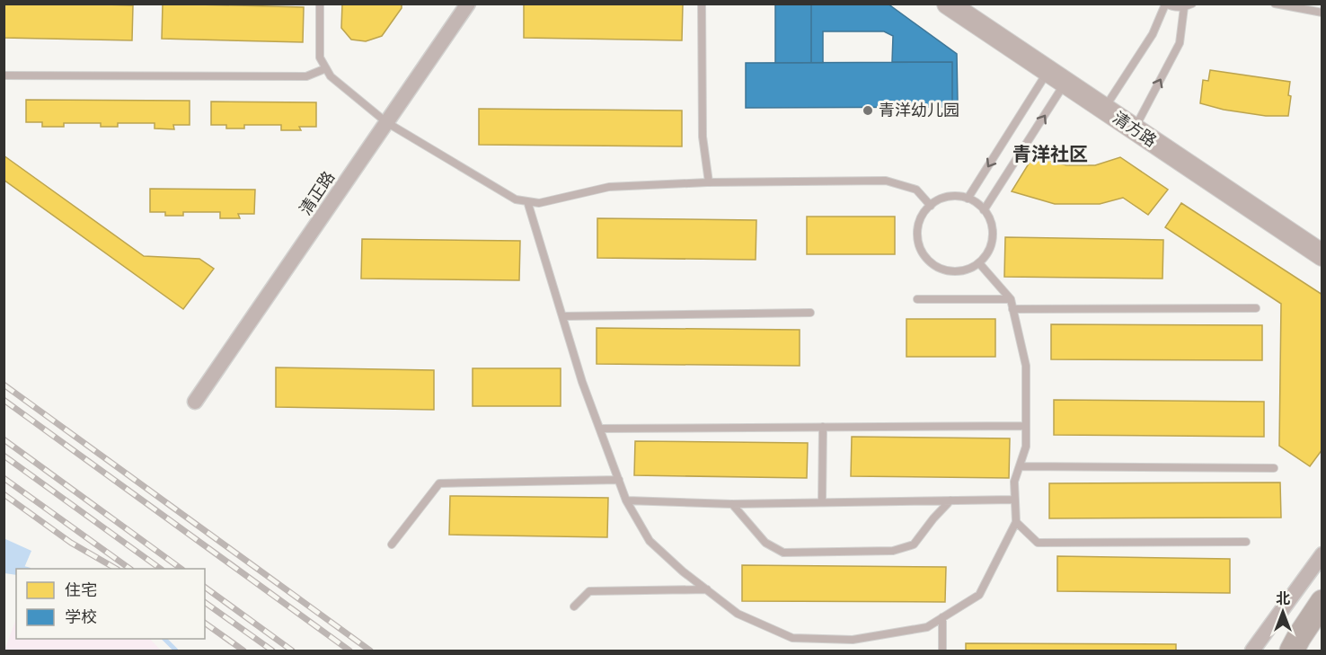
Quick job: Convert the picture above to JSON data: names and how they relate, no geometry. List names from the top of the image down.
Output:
{
  "streets": {
    "street": ["清方路", "清正路"]
  },
  "districts": ["青洋社区"],
  "places": ["青洋幼儿园"],
  "legend": ["住宅", "学校"],
  "north": "top"
}
